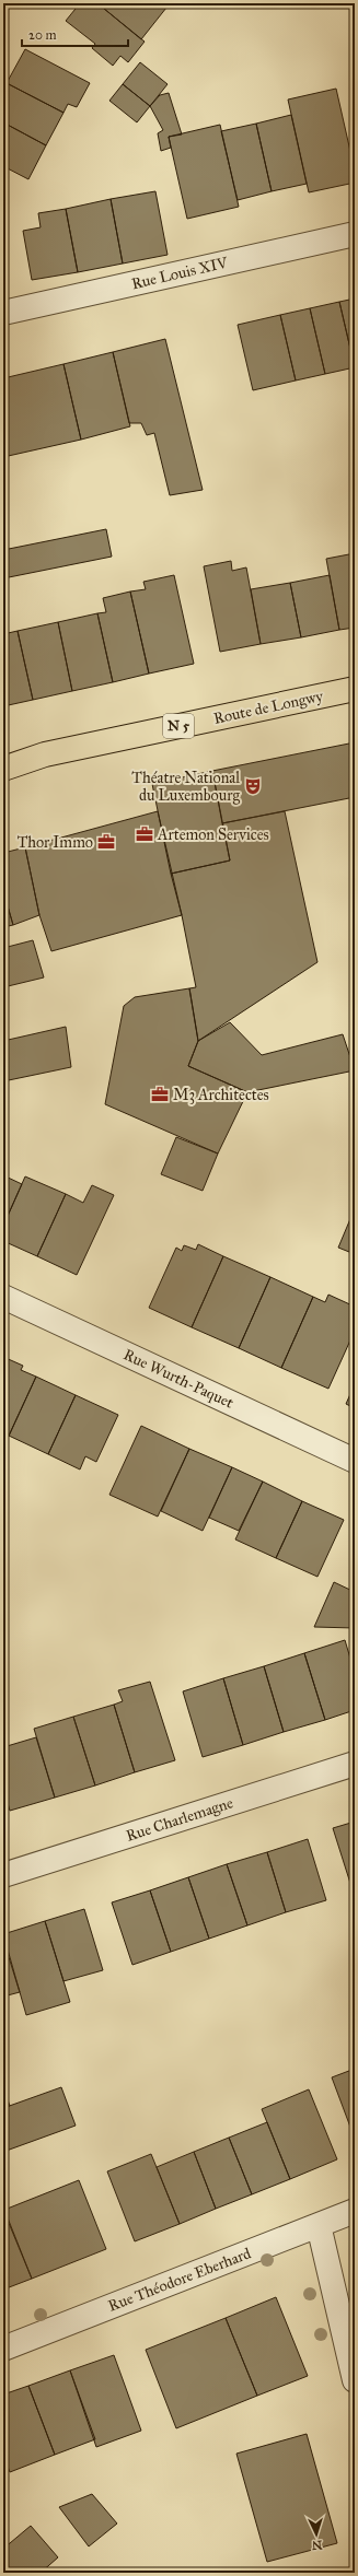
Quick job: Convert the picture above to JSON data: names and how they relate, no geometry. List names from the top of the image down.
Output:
{
  "streets": {
    "main road": ["Route de Longwy", "N 5"],
    "street": [
      "Rue Louis XIV",
      "Rue Wurth-Paquet",
      "Rue Charlemagne",
      "Rue Théodore Eberhard"
    ]
  },
  "places": {
    "theatre": ["Théatre National du Luxembourg"],
    "office": ["Artemon Services", "Thor Immo", "M3 Architectes"]
  },
  "scale_bar": "20 m",
  "north": "bottom"
}
